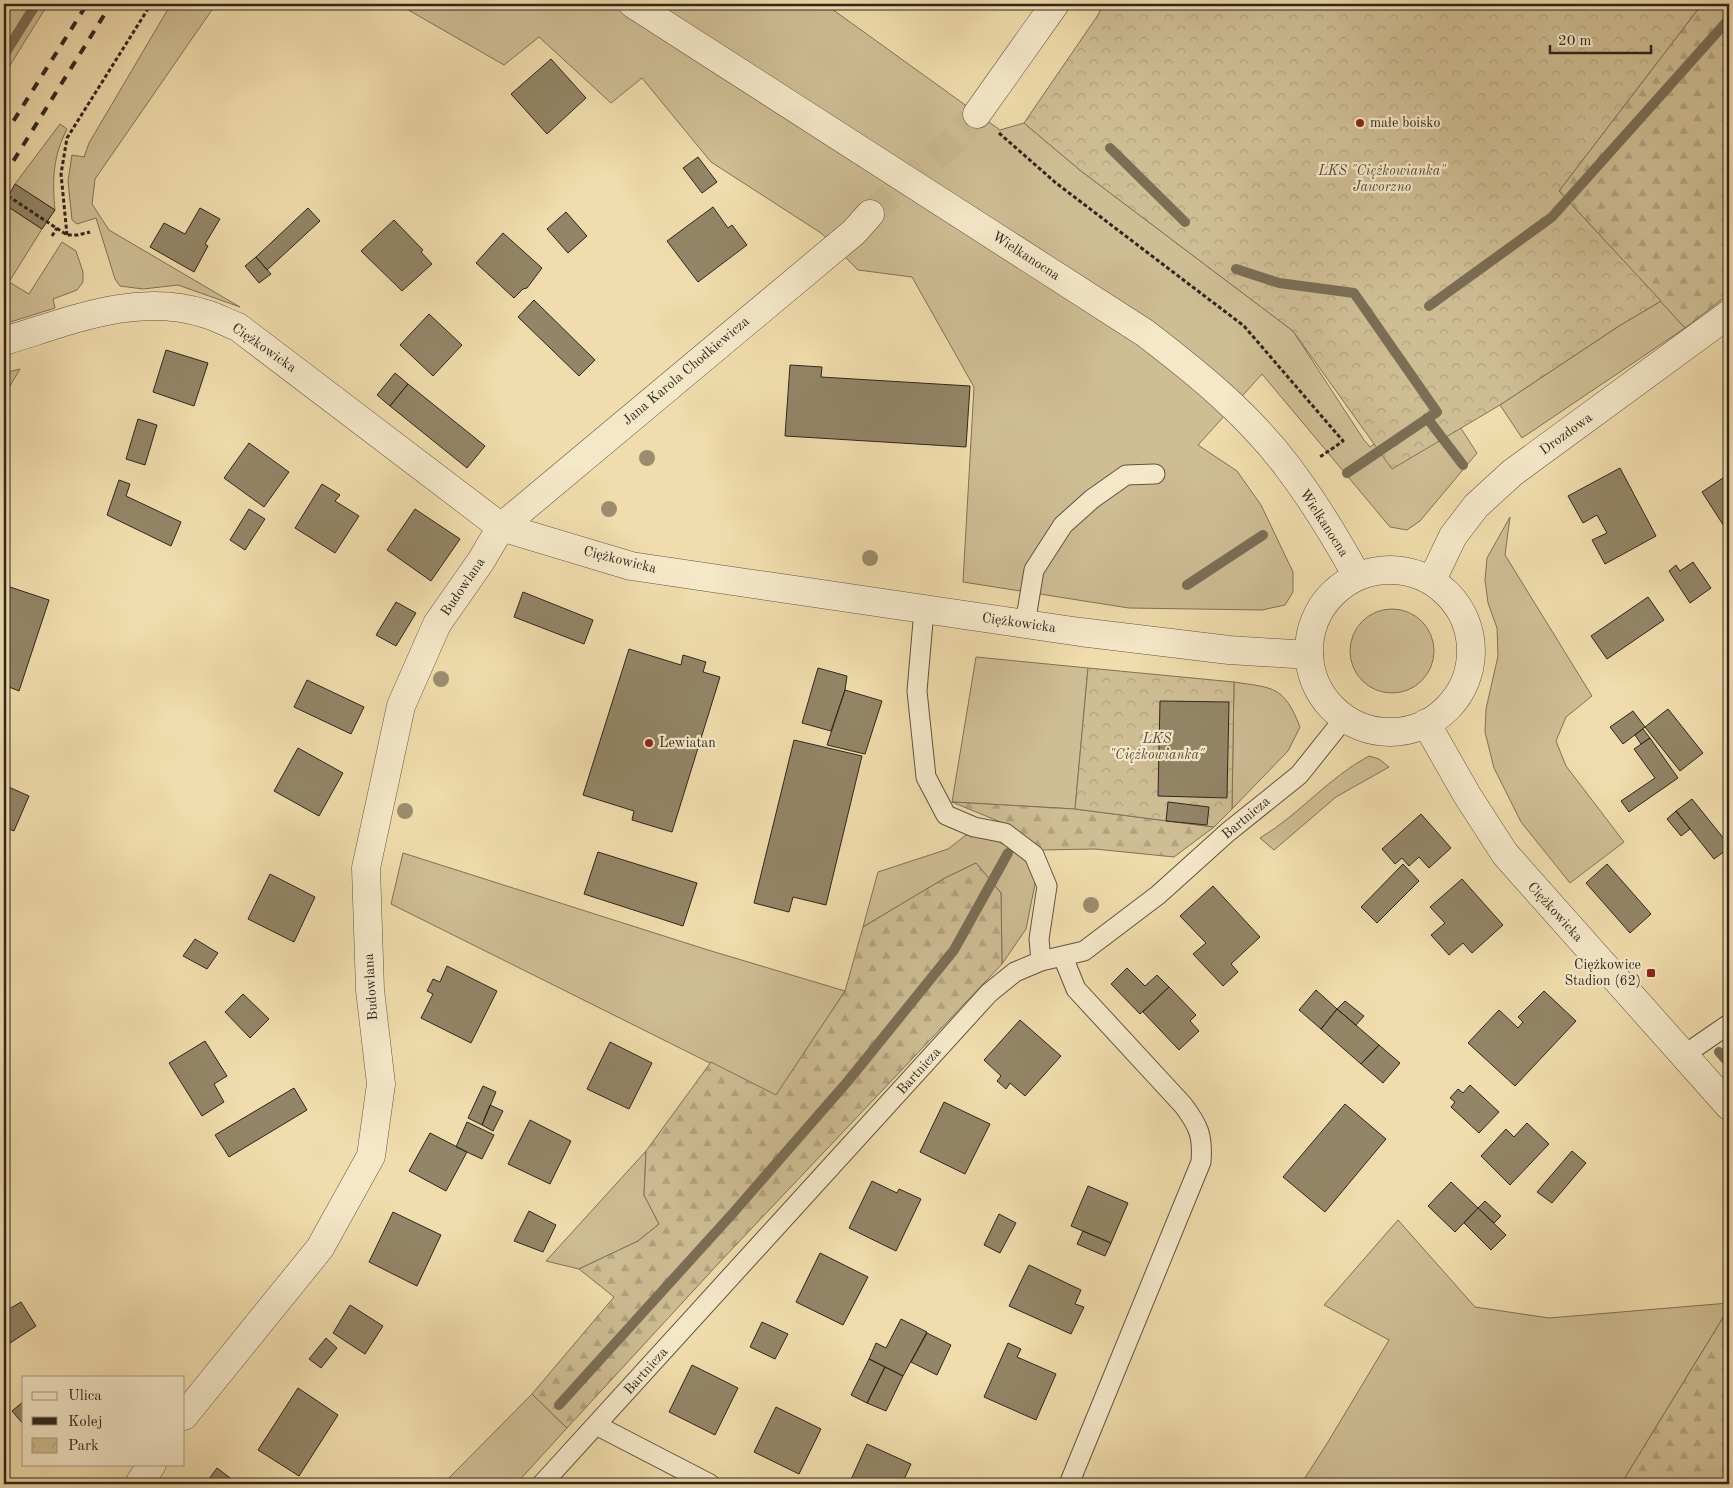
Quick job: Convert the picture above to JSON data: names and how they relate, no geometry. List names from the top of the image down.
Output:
{
  "streets": {
    "street": [
      "Wielkanocna",
      "Ciężkowicka",
      "Jana Karola Chodkiewicza",
      "Drozdowa",
      "Budowlana"
    ],
    "lane": ["Bartnicza"]
  },
  "crossings": [
    ["Wielkanocna", "Ciężkowicka"],
    ["Wielkanocna", "Drozdowa"],
    ["Wielkanocna", "Bartnicza"],
    ["Ciężkowicka", "Jana Karola Chodkiewicza"],
    ["Ciężkowicka", "Drozdowa"],
    ["Ciężkowicka", "Budowlana"],
    ["Ciężkowicka", "Bartnicza"],
    ["Jana Karola Chodkiewicza", "Budowlana"],
    ["Drozdowa", "Bartnicza"]
  ],
  "parks": ["LKS \"Ciężkowianka\" Jaworzno", "LKS \"Ciężkowianka\""],
  "places": {
    "other": ["małe boisko", "Lewiatan"],
    "transit": ["Ciężkowice Stadion (62)"]
  },
  "legend": ["Ulica", "Kolej", "Park"],
  "scale_bar": "20 m"
}
